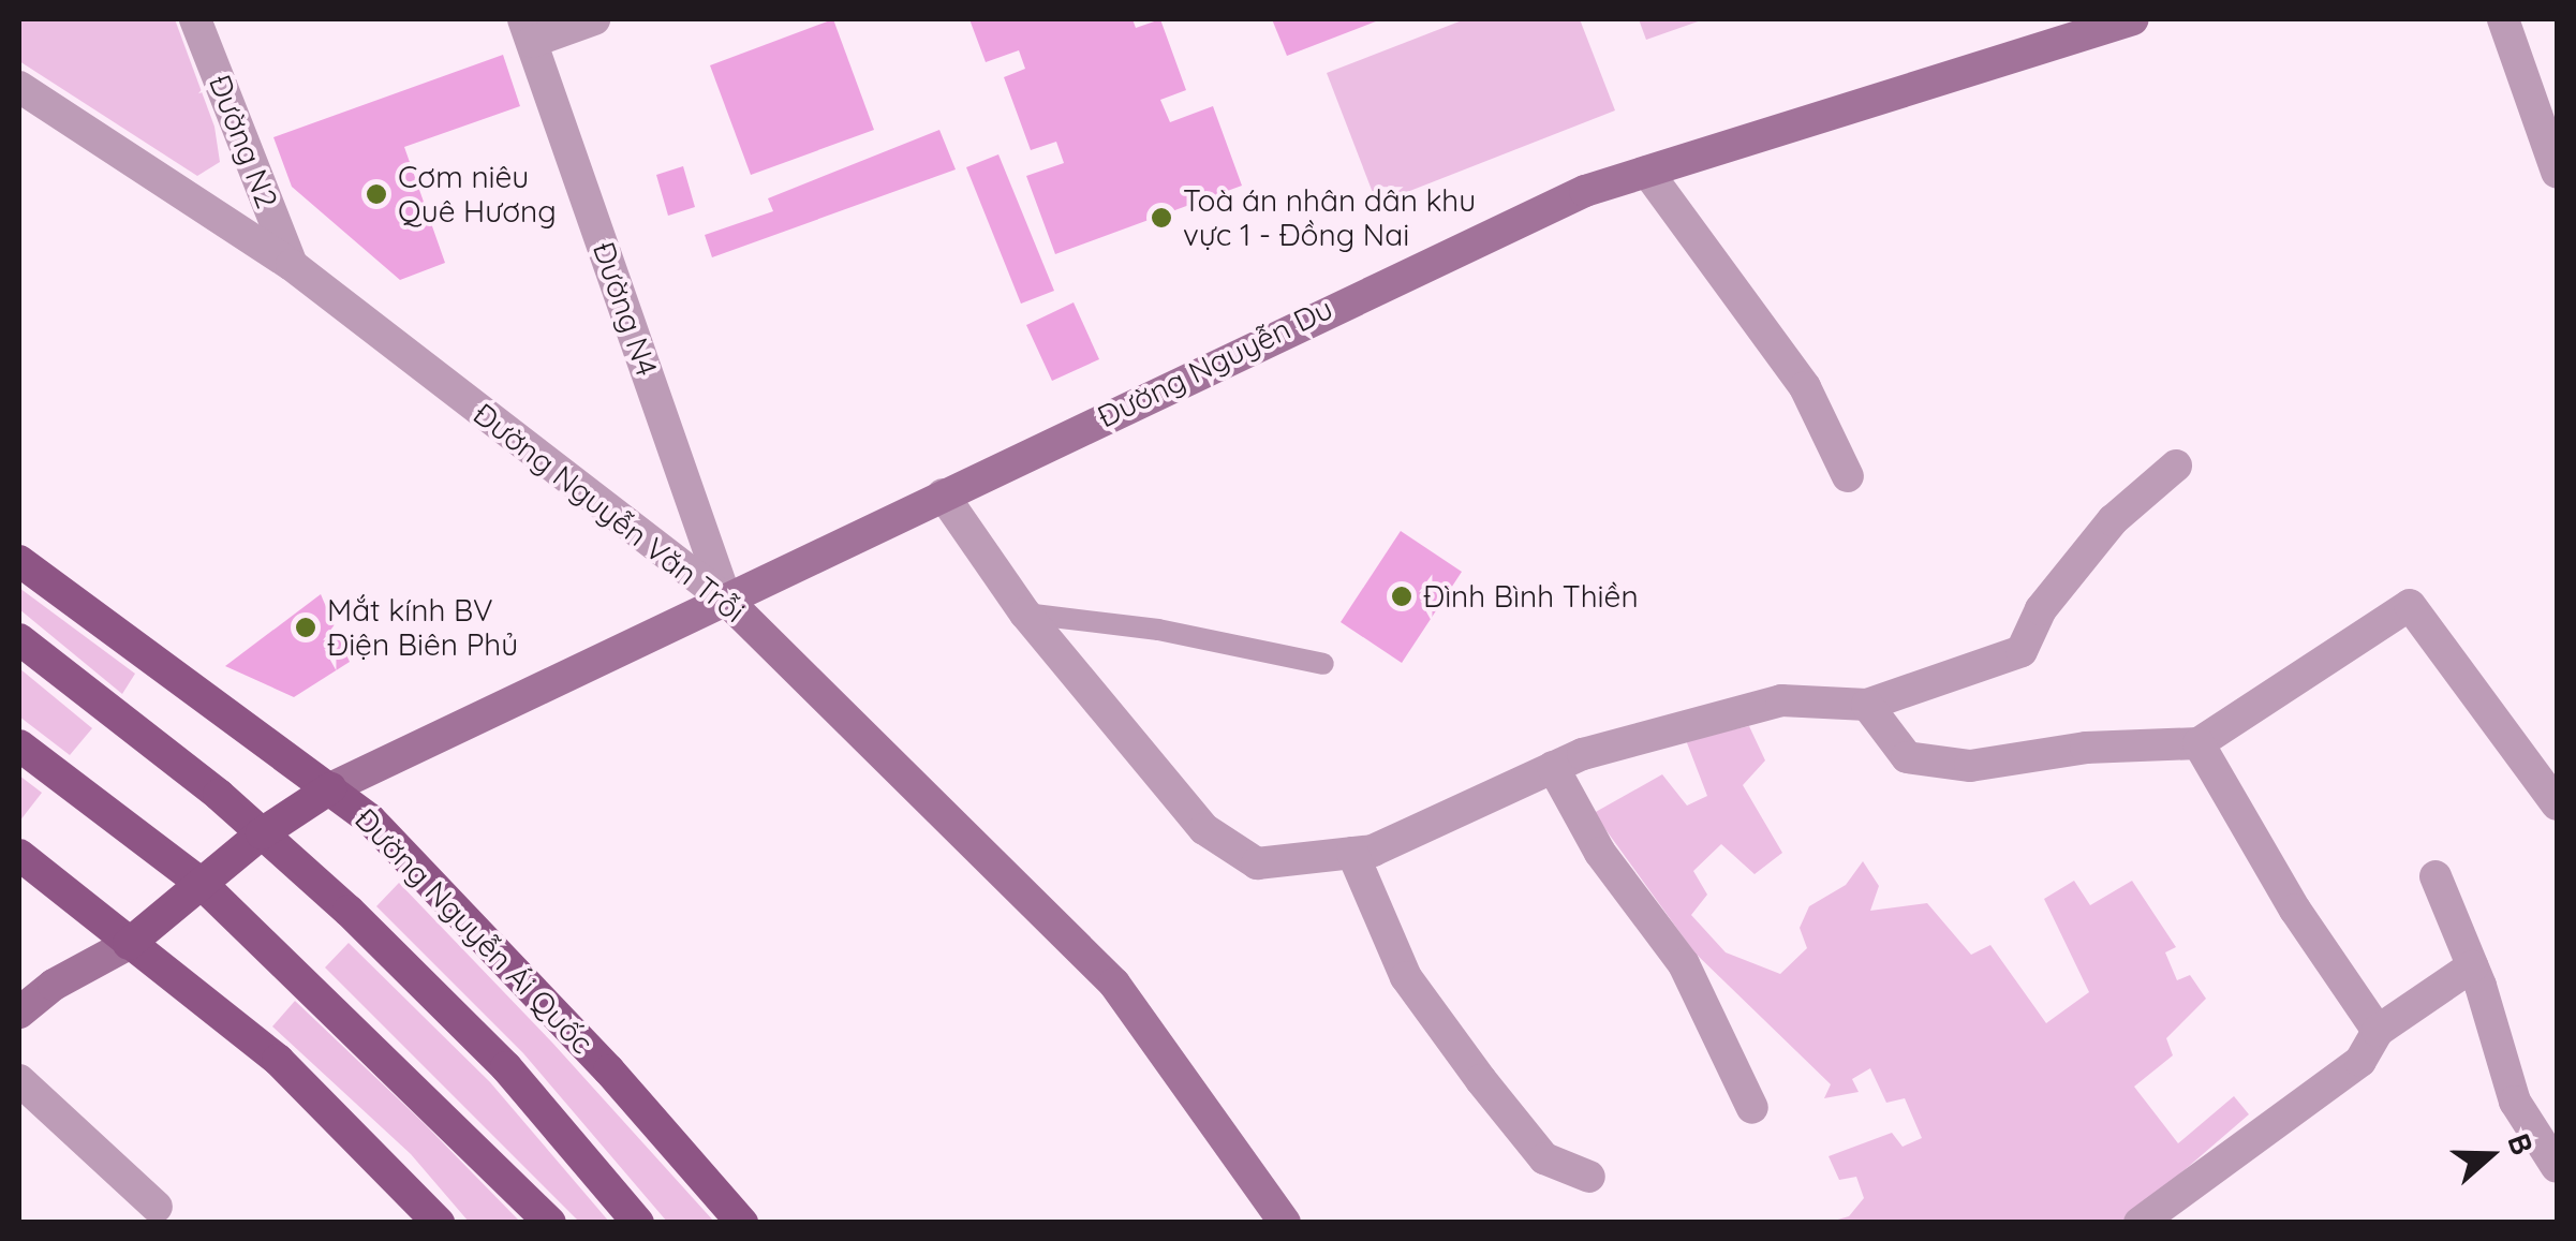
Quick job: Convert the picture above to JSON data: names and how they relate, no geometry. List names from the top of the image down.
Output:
{
  "streets": {
    "main road": ["Đường Nguyễn Du", "Đường Nguyễn Văn Trỗi", "Đường Nguyễn Ái Quốc"],
    "street": ["Đường N2", "Đường N4"]
  },
  "crossings": [
    ["Đường N2", "Đường Nguyễn Văn Trỗi"],
    ["Đường N4", "Đường Nguyễn Du"],
    ["Đường N4", "Đường Nguyễn Văn Trỗi"],
    ["Đường Nguyễn Du", "Đường Nguyễn Văn Trỗi"],
    ["Đường Nguyễn Du", "Đường Nguyễn Ái Quốc"]
  ],
  "places": [
    "Cơm niêu Quê Hương",
    "Toà án nhân dân khu vực 1 - Đồng Nai",
    "Đình Bình Thiền",
    "Mắt kính BV Điện Biên Phủ"
  ],
  "north": "right"
}
